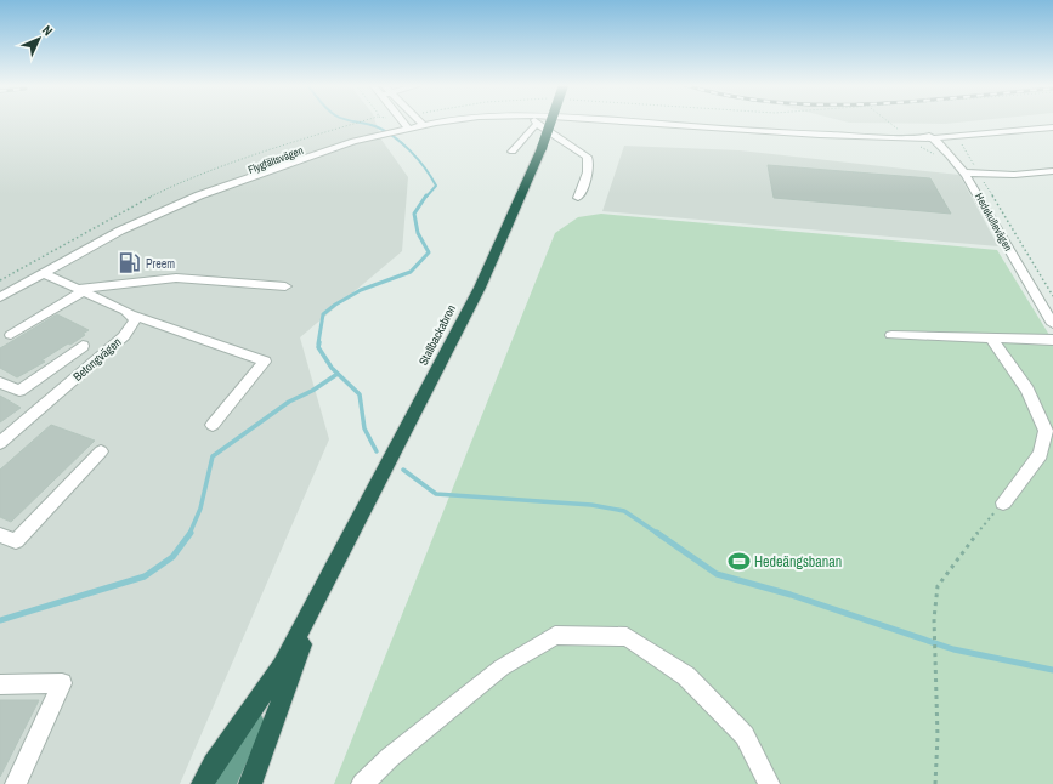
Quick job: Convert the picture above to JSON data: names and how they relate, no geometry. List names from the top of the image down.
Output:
{
  "streets": {
    "highway": ["Stallbackabron"],
    "street": ["Flygfältsvägen", "Hedekullevägen", "Betongvägen"]
  },
  "crossings": [
    ["Flygfältsvägen", "Hedekullevägen"]
  ],
  "places": {
    "fuel station": ["Preem"],
    "sports": ["Hedeängsbanan"]
  },
  "north": "top right"
}
